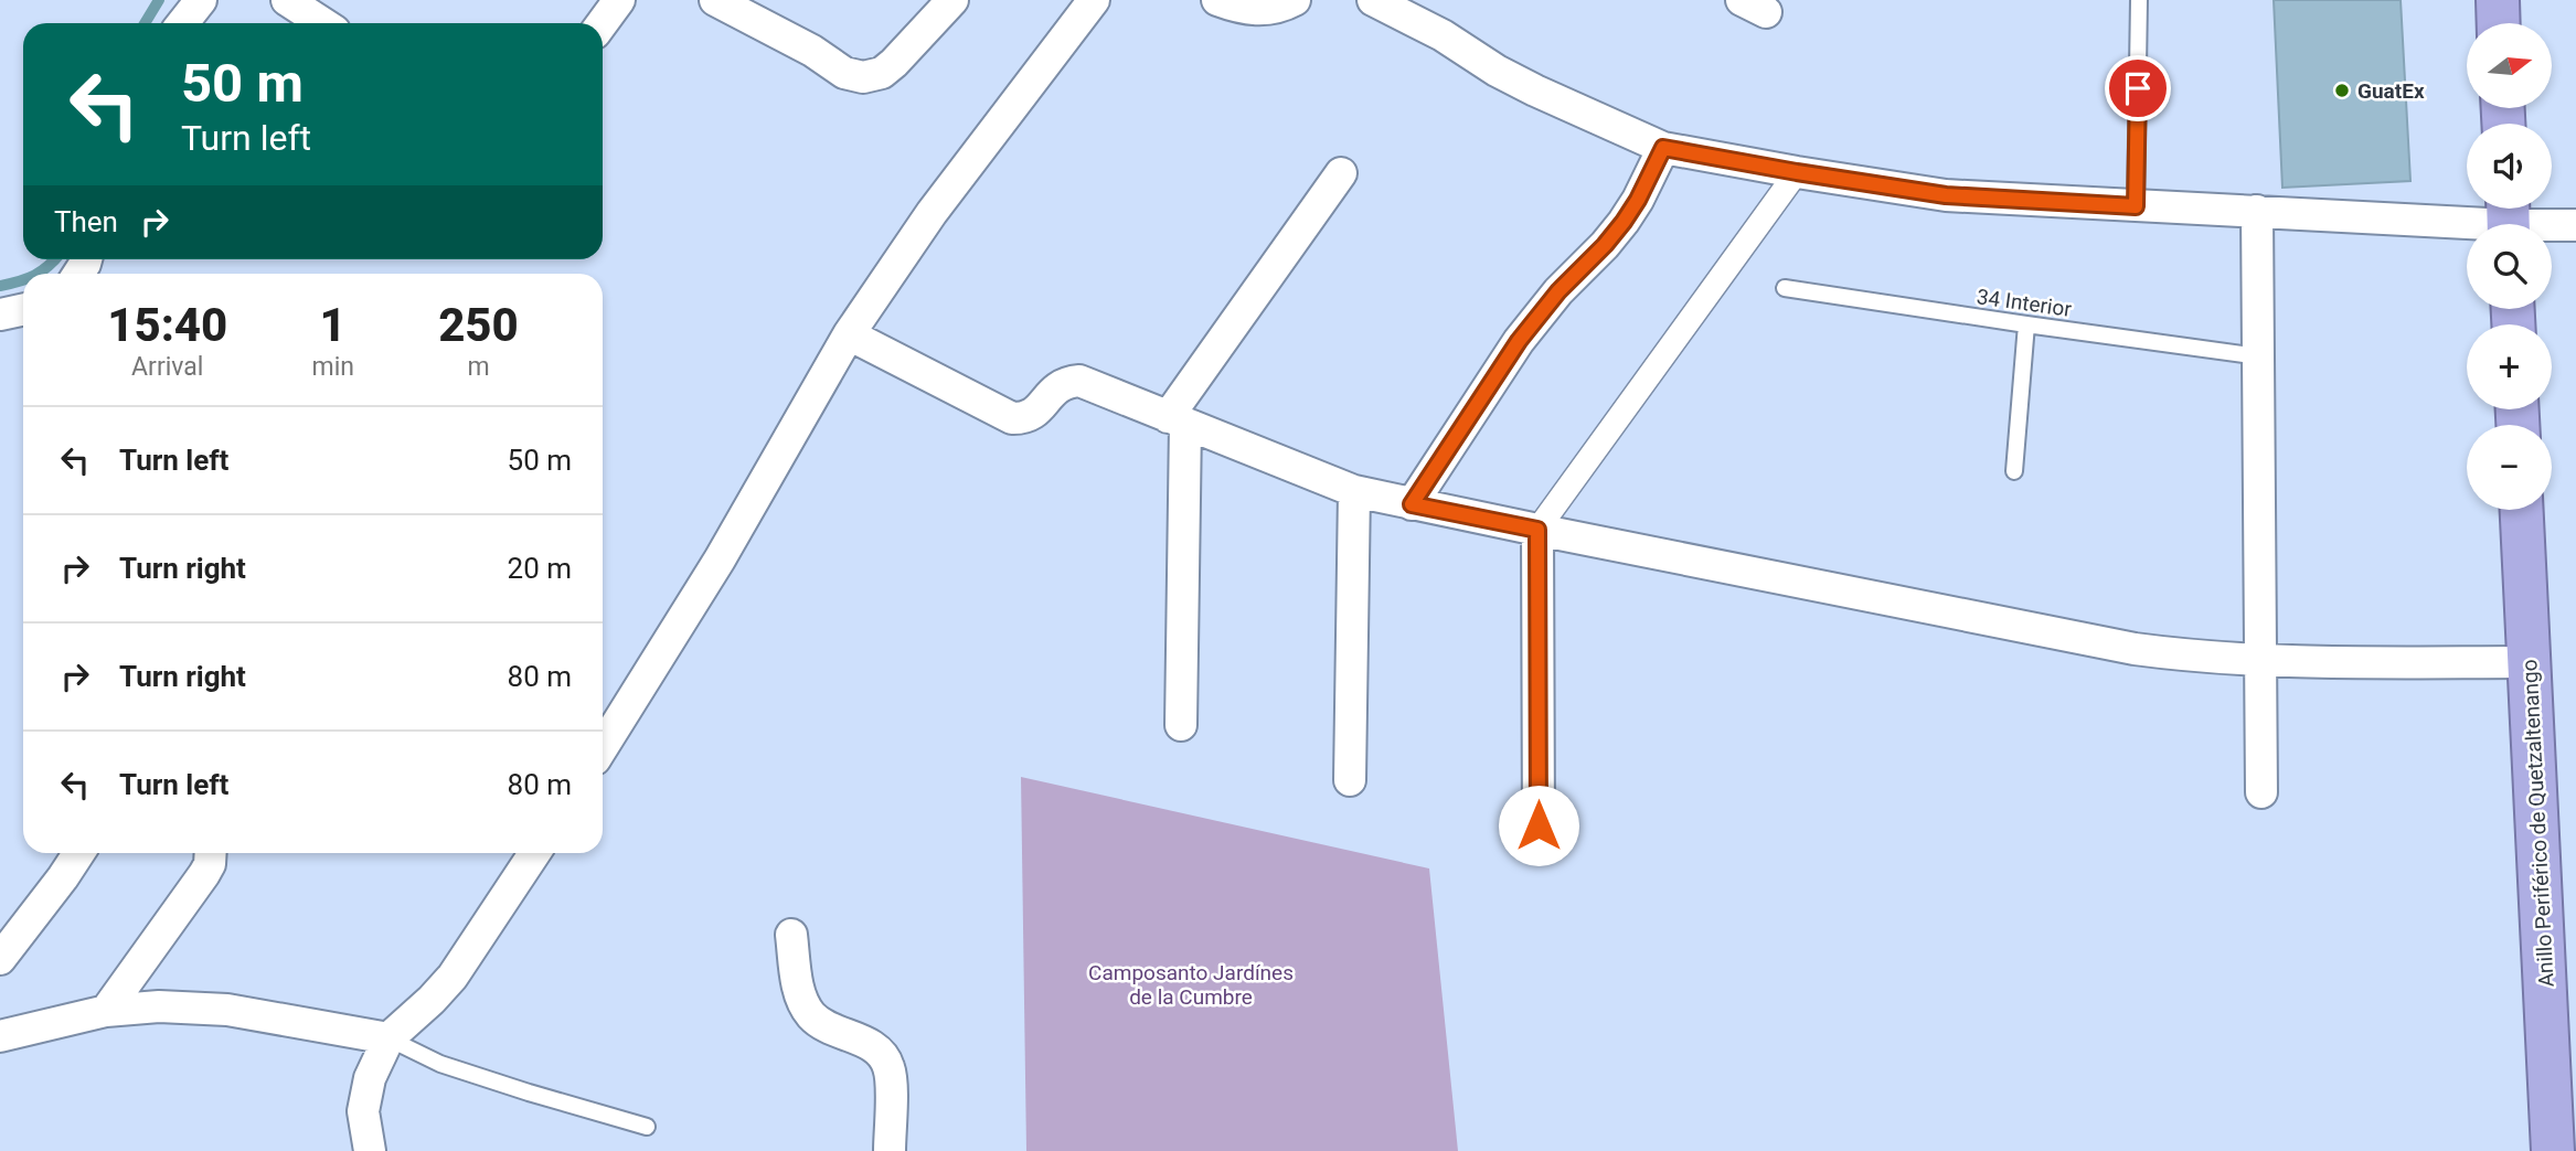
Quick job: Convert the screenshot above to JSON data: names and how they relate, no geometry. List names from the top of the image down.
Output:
{
  "streets": {
    "highway": ["Anillo Periférico de Quetzaltenango"],
    "lane": ["34 Interior"]
  },
  "parks": ["Camposanto Jardínes de la Cumbre"],
  "places": ["GuatEx"],
  "north": "right",
  "page": {
    "map_buttons": ["+", "−"],
    "turn": ["50 m", "Turn left"],
    "then": "Then",
    "eta": [
      "15:40",
      "Arrival",
      "1",
      "min",
      "250",
      "m"
    ],
    "list": [
      {
        "name": "Turn left",
        "value": "50 m"
      },
      {
        "name": "Turn right",
        "value": "20 m"
      },
      {
        "name": "Turn right",
        "value": "80 m"
      },
      {
        "name": "Turn left",
        "value": "80 m"
      }
    ]
  }
}
